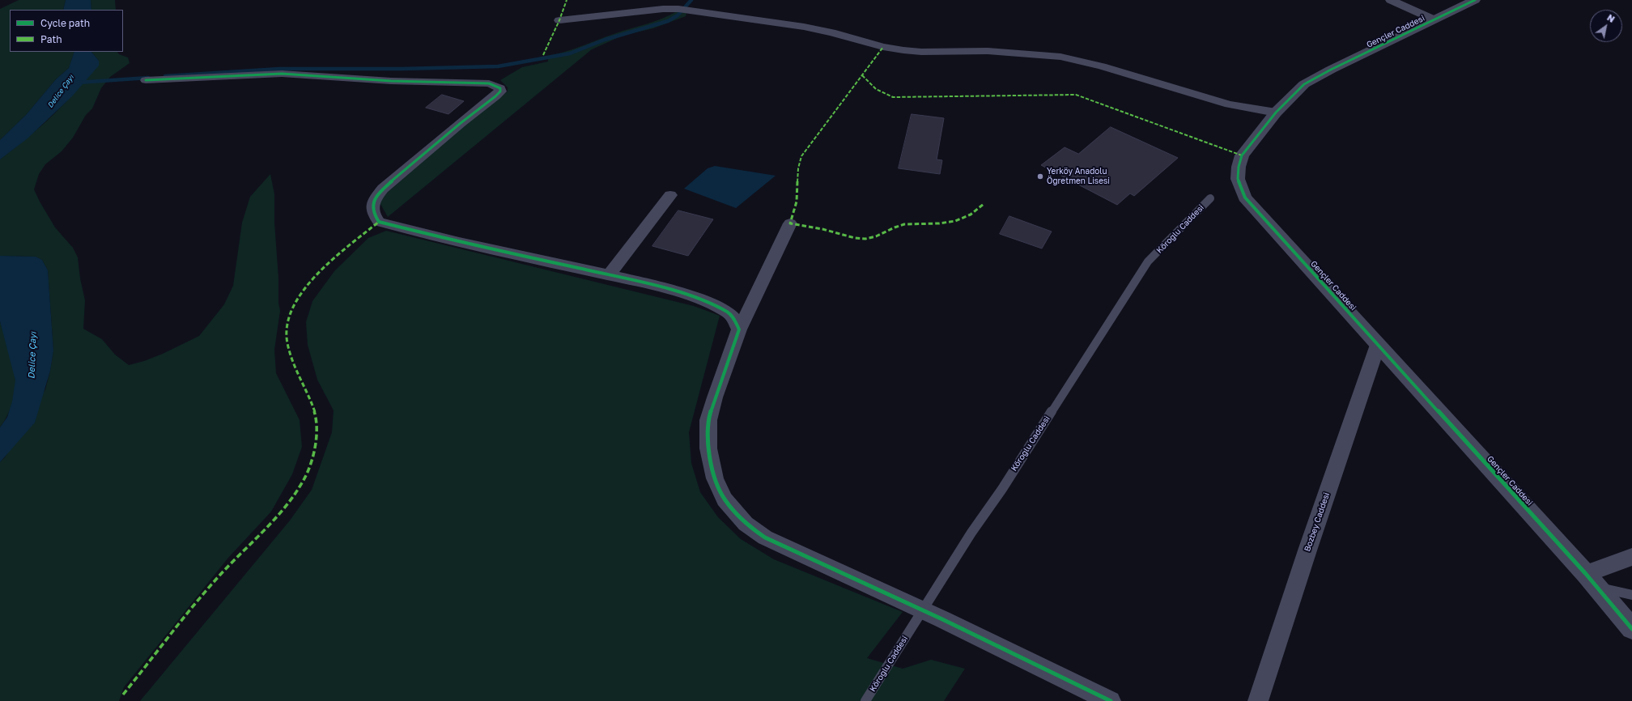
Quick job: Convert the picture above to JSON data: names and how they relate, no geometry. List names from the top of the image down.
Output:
{
  "streets": {
    "street": ["Gençler Caddesi", "Bozbey Caddesi"],
    "lane": ["Köroğlu Caddesi"]
  },
  "crossings": [
    ["Gençler Caddesi", "Bozbey Caddesi"]
  ],
  "water": ["Delice Çayı"],
  "places": ["Yerköy Anadolu Öğretmen Lisesi"],
  "legend": ["Cycle path", "Path"],
  "north": "top right"
}
